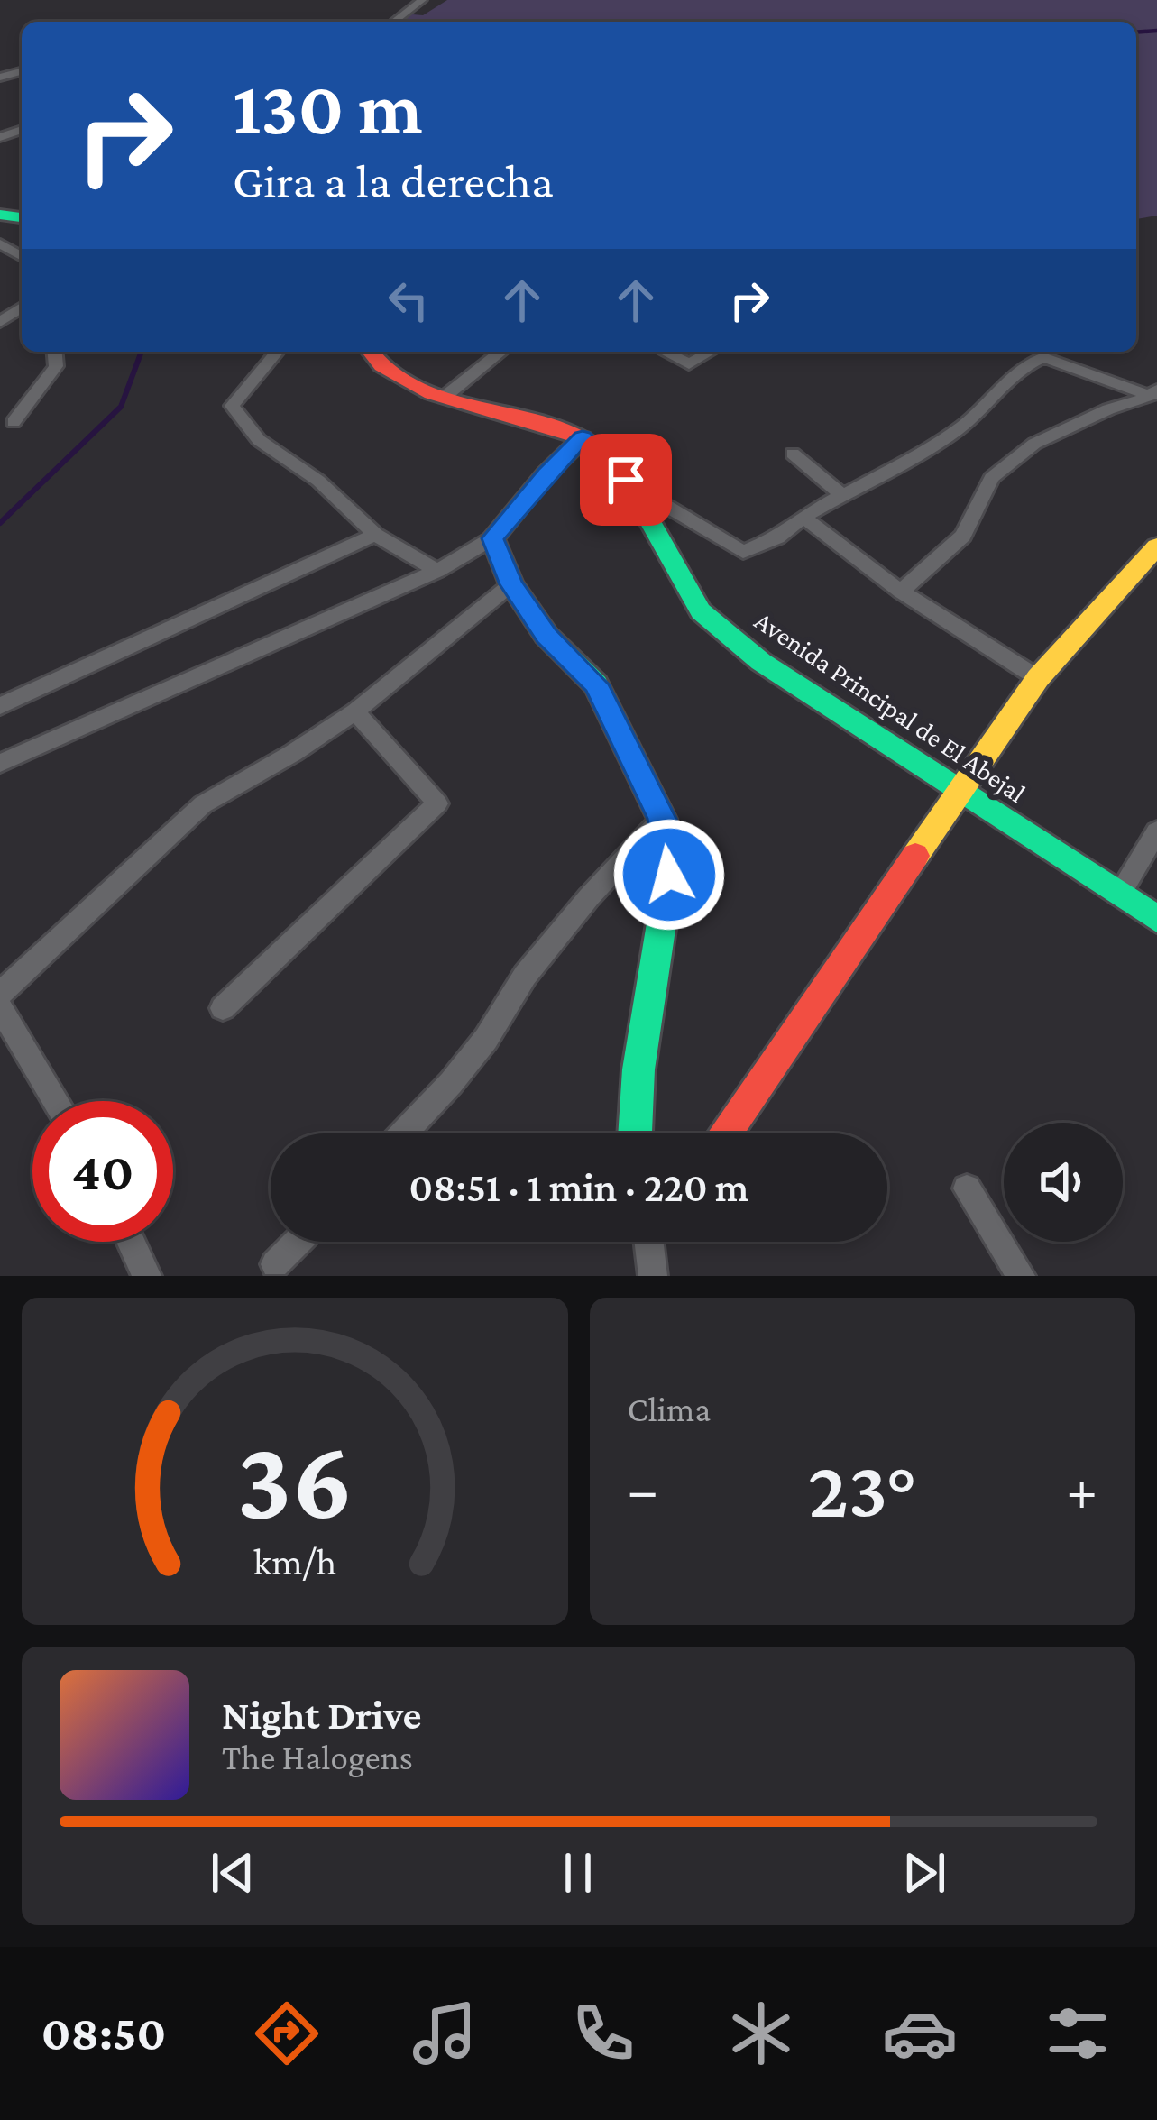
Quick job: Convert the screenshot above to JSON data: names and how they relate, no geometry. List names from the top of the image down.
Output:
{
  "streets": {
    "street": ["Avenida Principal de El Abejal"]
  },
  "page": {
    "turn": ["130 m", "Gira a la derecha"],
    "limit": "40",
    "trip": "08:51 · 1 min · 220 m",
    "tile": "Clima",
    "heat": ["−", "23°", "+"],
    "song": ["Night Drive", "The Halogens"],
    "tabs": "08:50",
    "gauge": ["36", "km/h"]
  }
}
